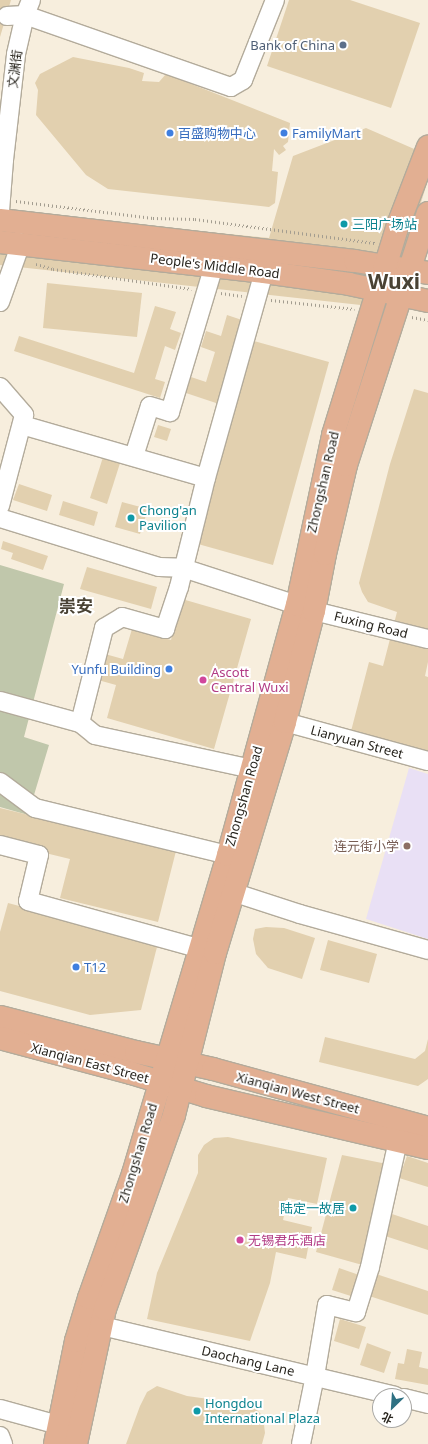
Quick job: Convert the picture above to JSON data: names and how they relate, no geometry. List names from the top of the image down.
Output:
{
  "streets": {
    "main road": [
      "People's Middle Road",
      "Zhongshan Road",
      "Xianqian East Street",
      "Xianqian West Street"
    ],
    "street": [
      "文渊街",
      "Fuxing Road",
      "Lianyuan Street",
      "Daochang Lane"
    ]
  },
  "crossings": [
    ["文渊街", "People's Middle Road"],
    ["People's Middle Road", "Zhongshan Road"],
    ["Zhongshan Road", "Fuxing Road"],
    ["Zhongshan Road", "Lianyuan Street"],
    ["Zhongshan Road", "Xianqian East Street"],
    ["Zhongshan Road", "Xianqian West Street"],
    ["Zhongshan Road", "Daochang Lane"],
    ["Xianqian East Street", "Xianqian West Street"]
  ],
  "districts": ["Wuxi", "崇安"],
  "places": [
    "Bank of China",
    "百盛购物中心",
    "FamilyMart",
    "三阳广场站",
    "Chong'an Pavilion",
    "Yunfu Building",
    "Ascott Central Wuxi",
    "连元街小学",
    "T12",
    "陆定一故居",
    "无锡君乐酒店",
    "Hongdou International Plaza"
  ],
  "north": "bottom left"
}
